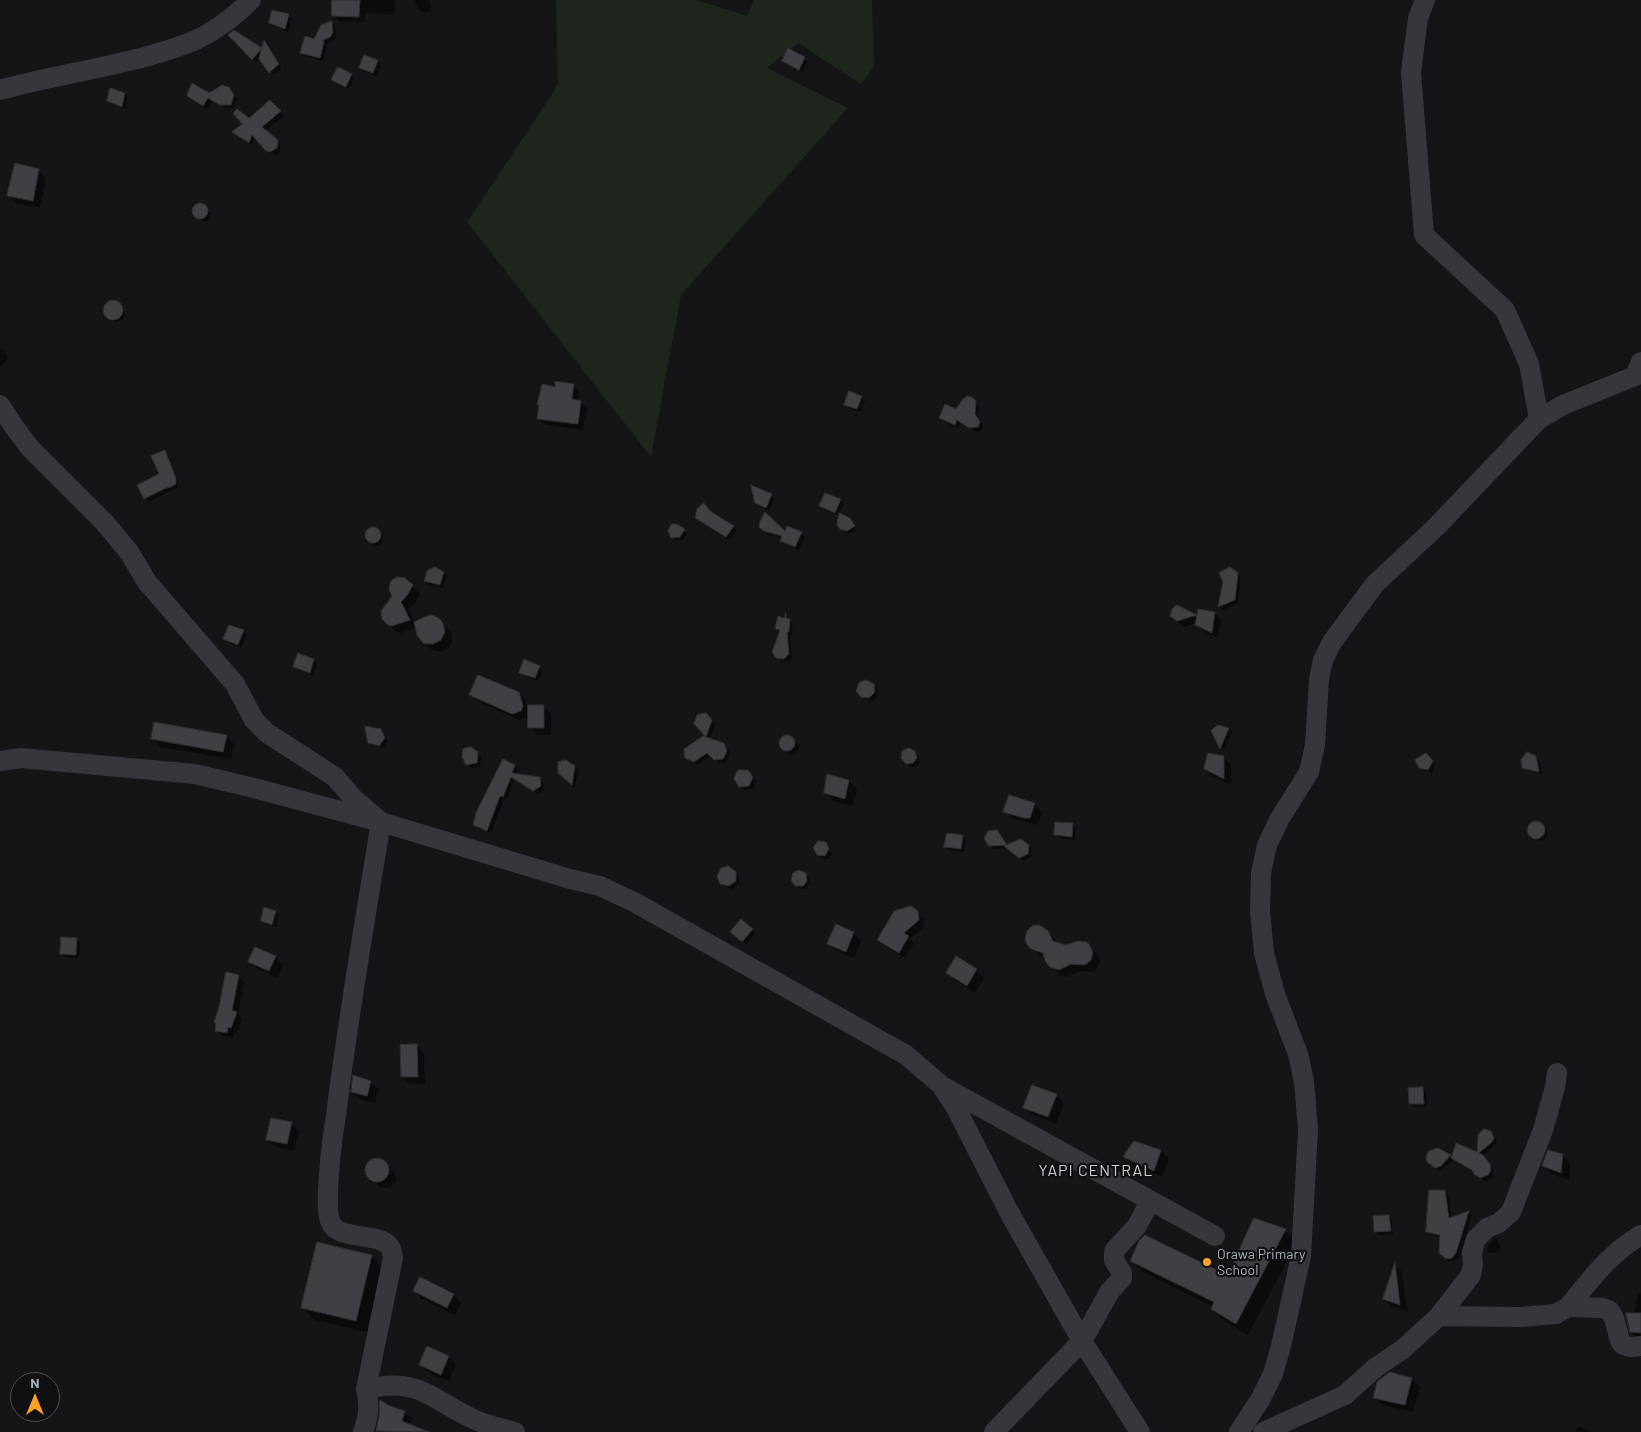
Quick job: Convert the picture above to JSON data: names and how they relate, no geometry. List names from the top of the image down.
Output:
{
  "districts": ["YAPI CENTRAL"],
  "places": ["Orawa Primary School"],
  "north": "top"
}
